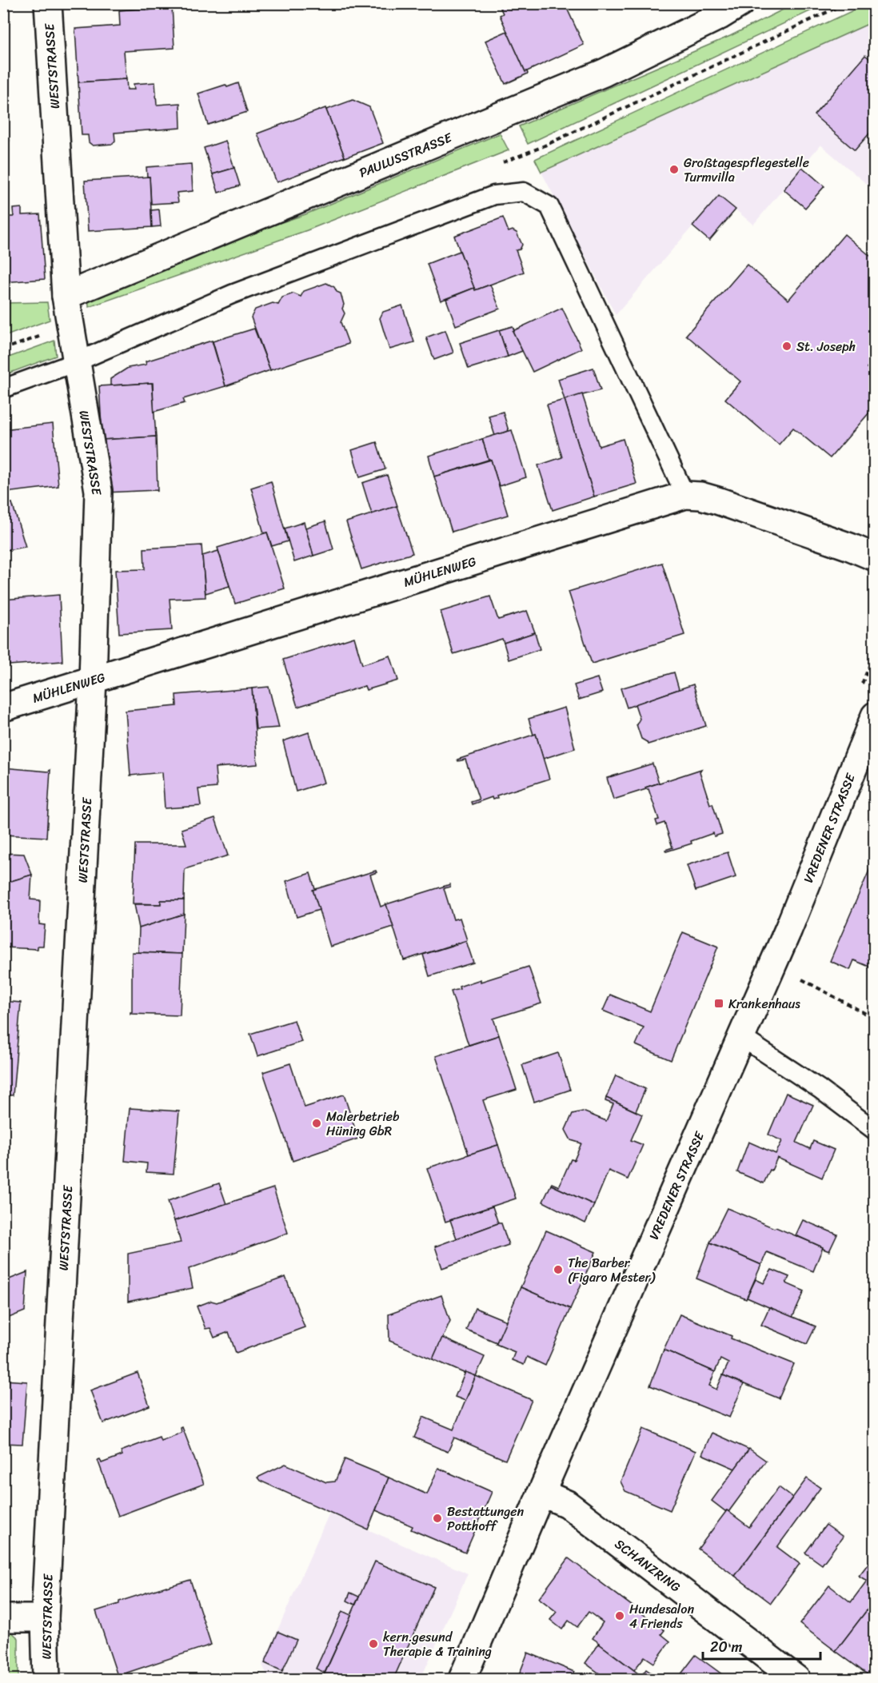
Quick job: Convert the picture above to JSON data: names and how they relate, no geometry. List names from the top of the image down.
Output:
{
  "streets": {
    "street": [
      "WESTSTRASSE",
      "PAULUSSTRASSE",
      "MÜHLENWEG",
      "VREDENER STRASSE",
      "SCHANZRING"
    ]
  },
  "crossings": [
    ["WESTSTRASSE", "PAULUSSTRASSE"],
    ["WESTSTRASSE", "MÜHLENWEG"],
    ["VREDENER STRASSE", "SCHANZRING"]
  ],
  "places": {
    "other": [
      "Großtagespflegestelle Turmvilla",
      "St. Joseph",
      "Malerbetrieb Hüning GbR",
      "The Barber (Figaro Mester)",
      "Bestattungen Potthoff",
      "Hundesalon 4 Friends",
      "kern.gesund Therapie & Training"
    ],
    "transit": ["Krankenhaus"]
  },
  "scale_bar": "20 m"
}
